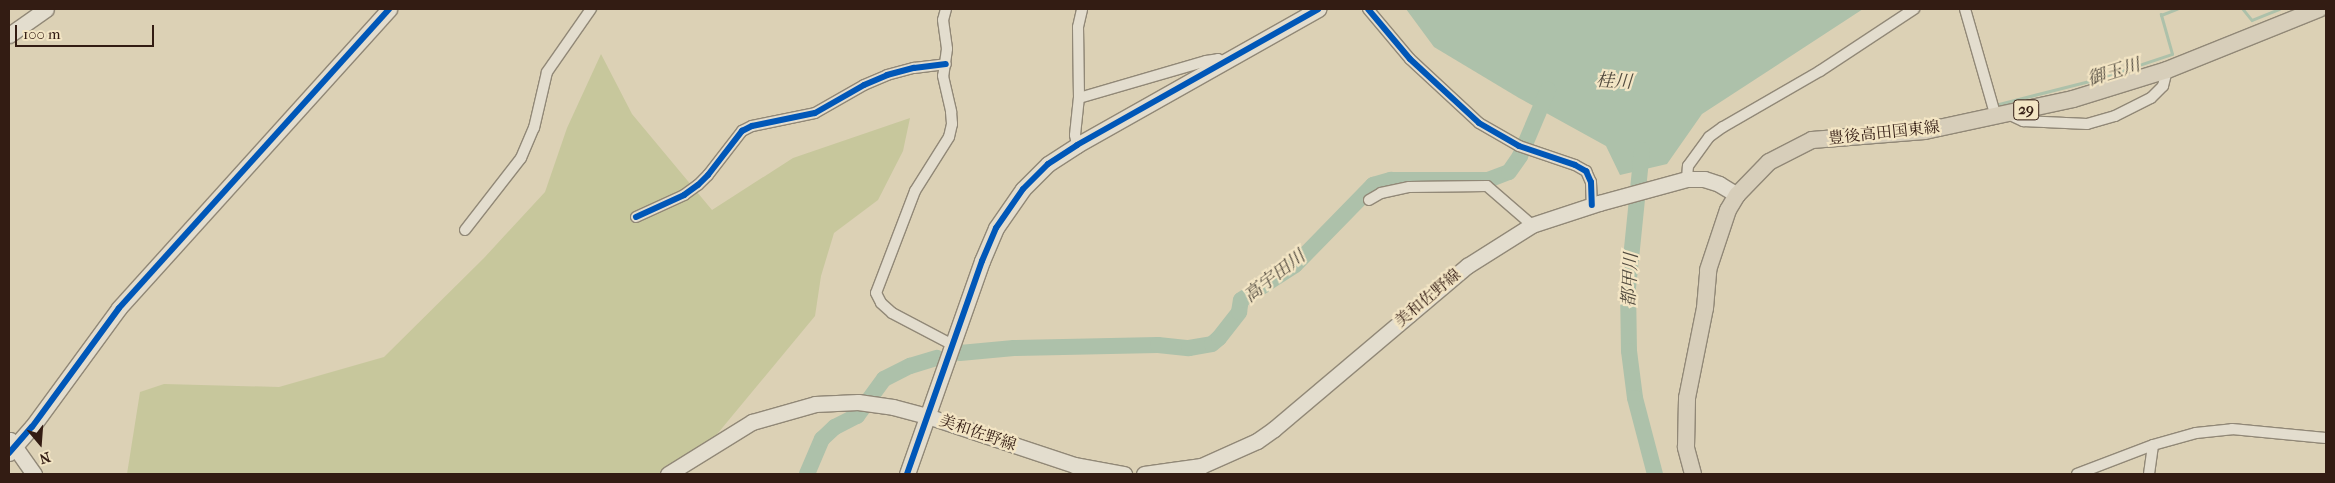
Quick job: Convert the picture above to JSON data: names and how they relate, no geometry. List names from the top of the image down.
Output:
{
  "streets": {
    "main road": ["29", "豊後高田国東線"],
    "street": ["美和佐野線"]
  },
  "crossings": [
    ["豊後高田国東線", "美和佐野線"]
  ],
  "water": [
    "御玉川",
    "桂川",
    "高宇田川",
    "都甲川"
  ],
  "scale_bar": "100 m",
  "north": "bottom"
}
